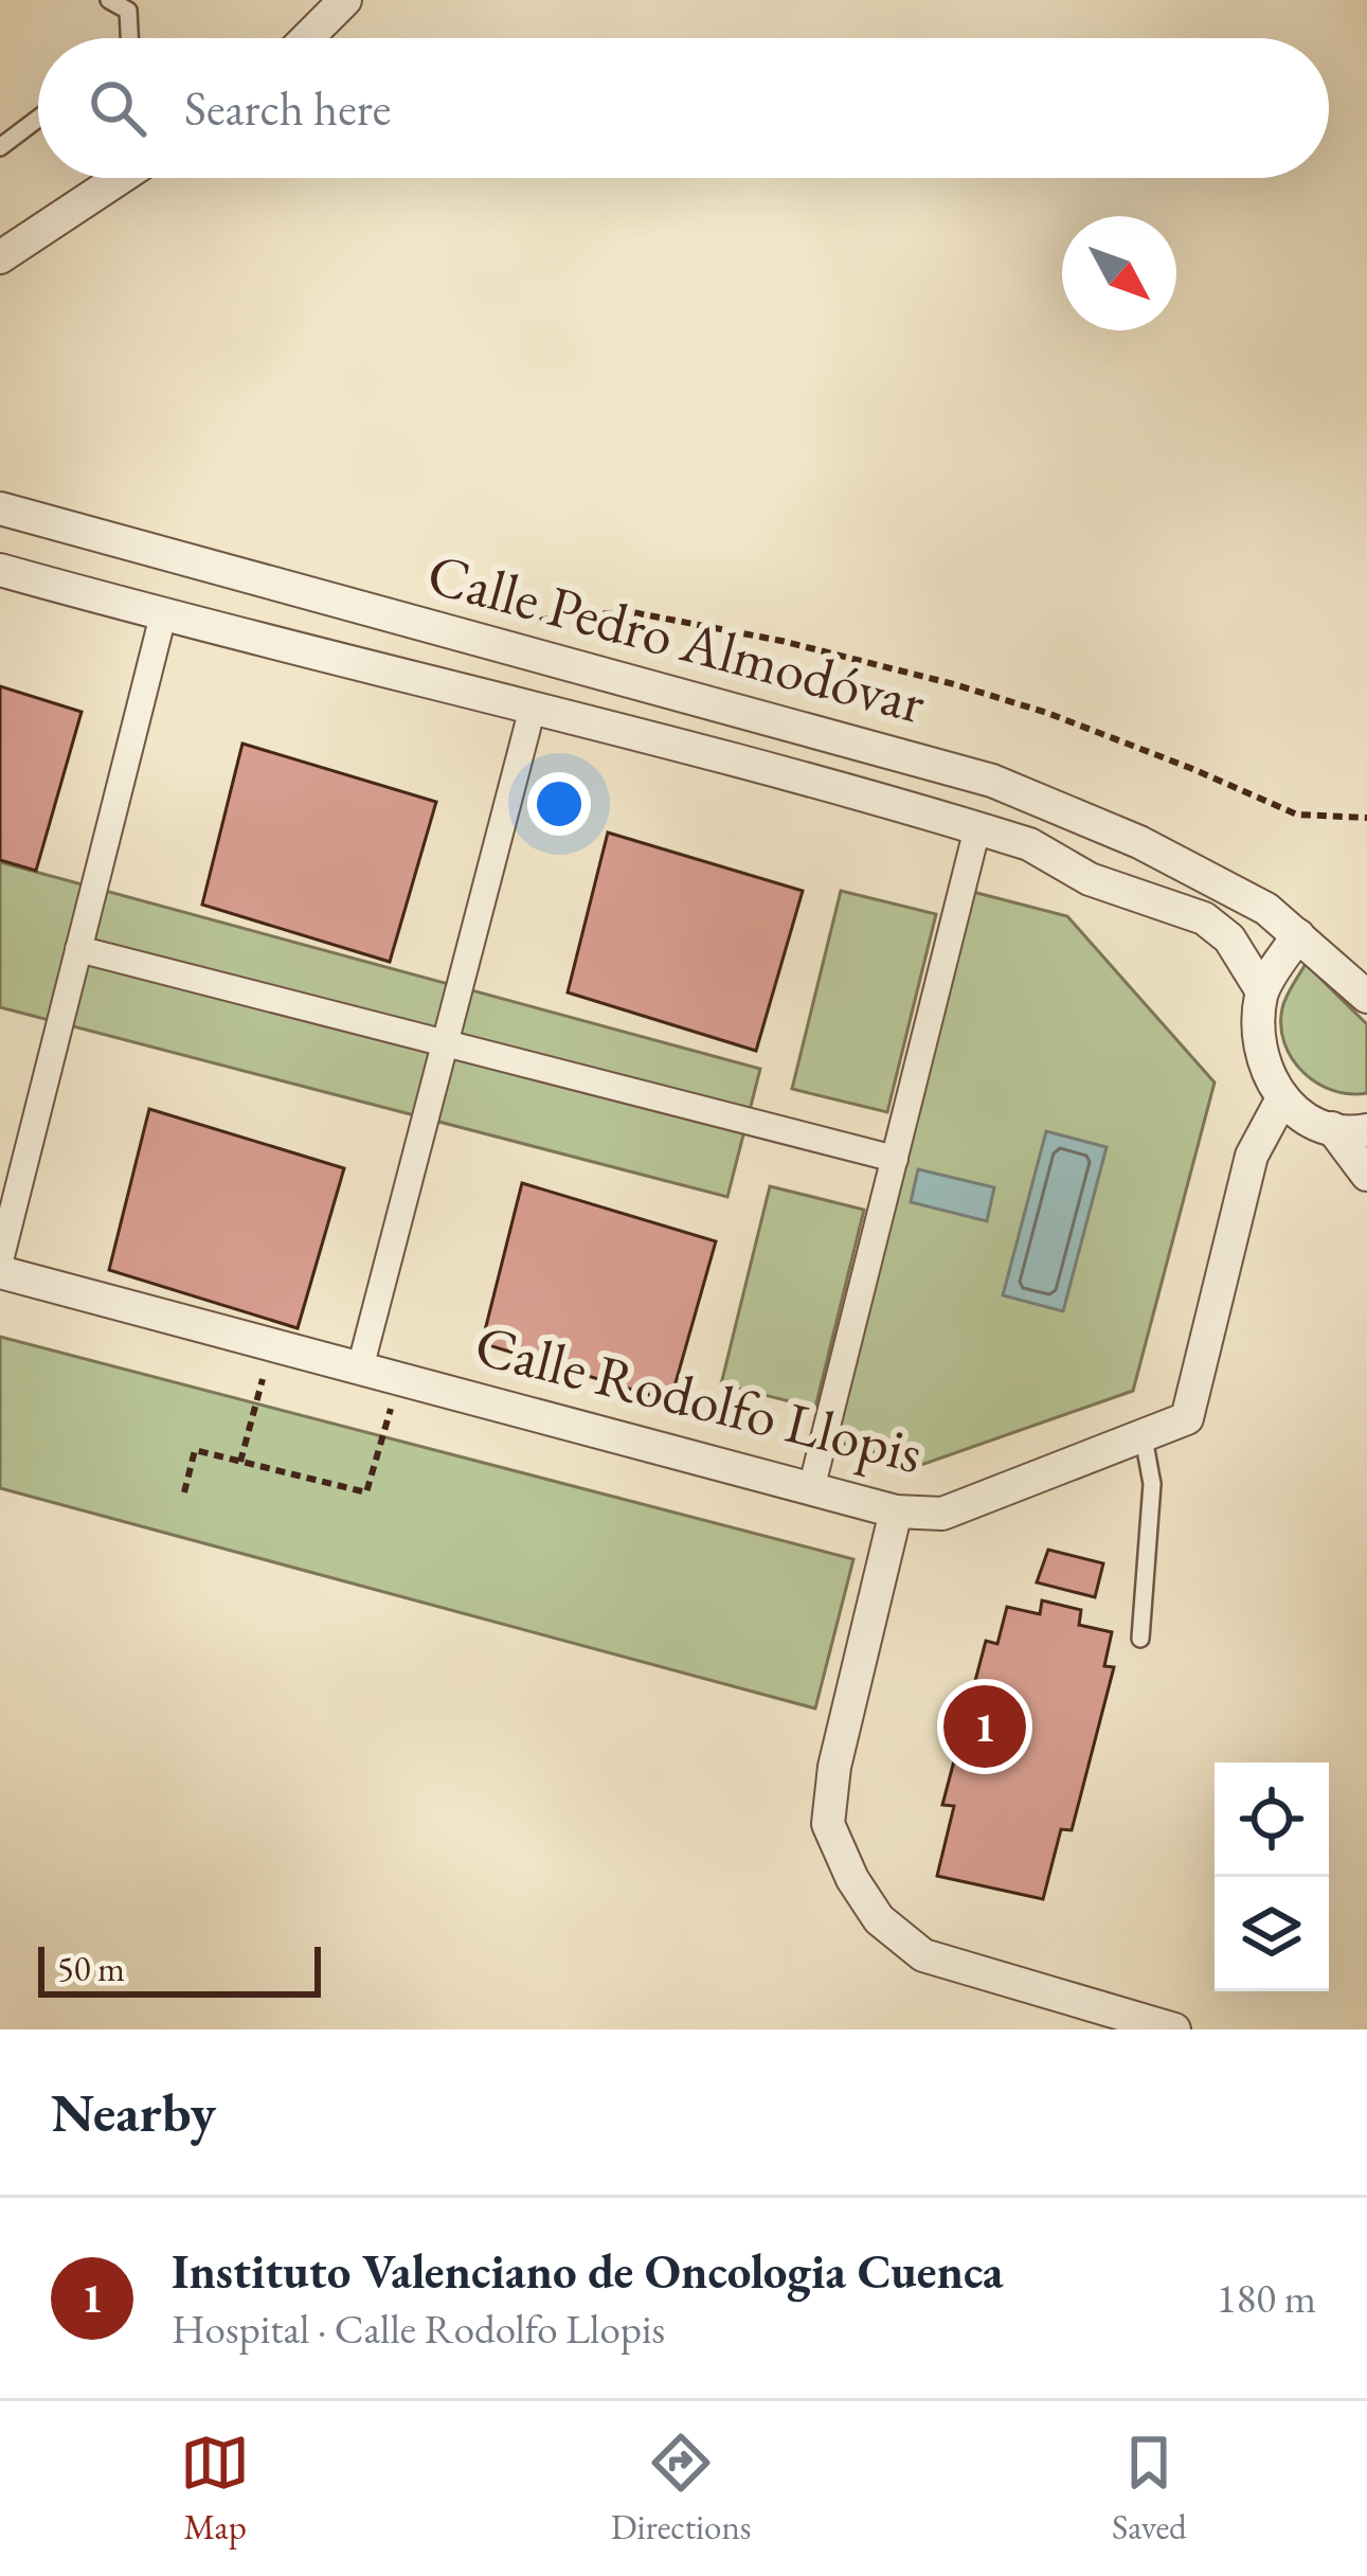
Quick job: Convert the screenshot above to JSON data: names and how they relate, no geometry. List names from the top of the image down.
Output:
{
  "streets": {
    "street": ["Calle Pedro Almodóvar", "Calle Rodolfo Llopis"]
  },
  "scale_bar": "50 m",
  "north": "bottom right",
  "page": {
    "search": "Search here",
    "pins": "1",
    "scale": "50 m",
    "heading": "Nearby",
    "list": [
      {
        "mark": "1",
        "name": "Instituto Valenciano de Oncologia Cuenca",
        "note": "Hospital · Calle Rodolfo Llopis",
        "value": "180 m"
      }
    ],
    "nav": ["Map", "Directions", "Saved"]
  }
}
